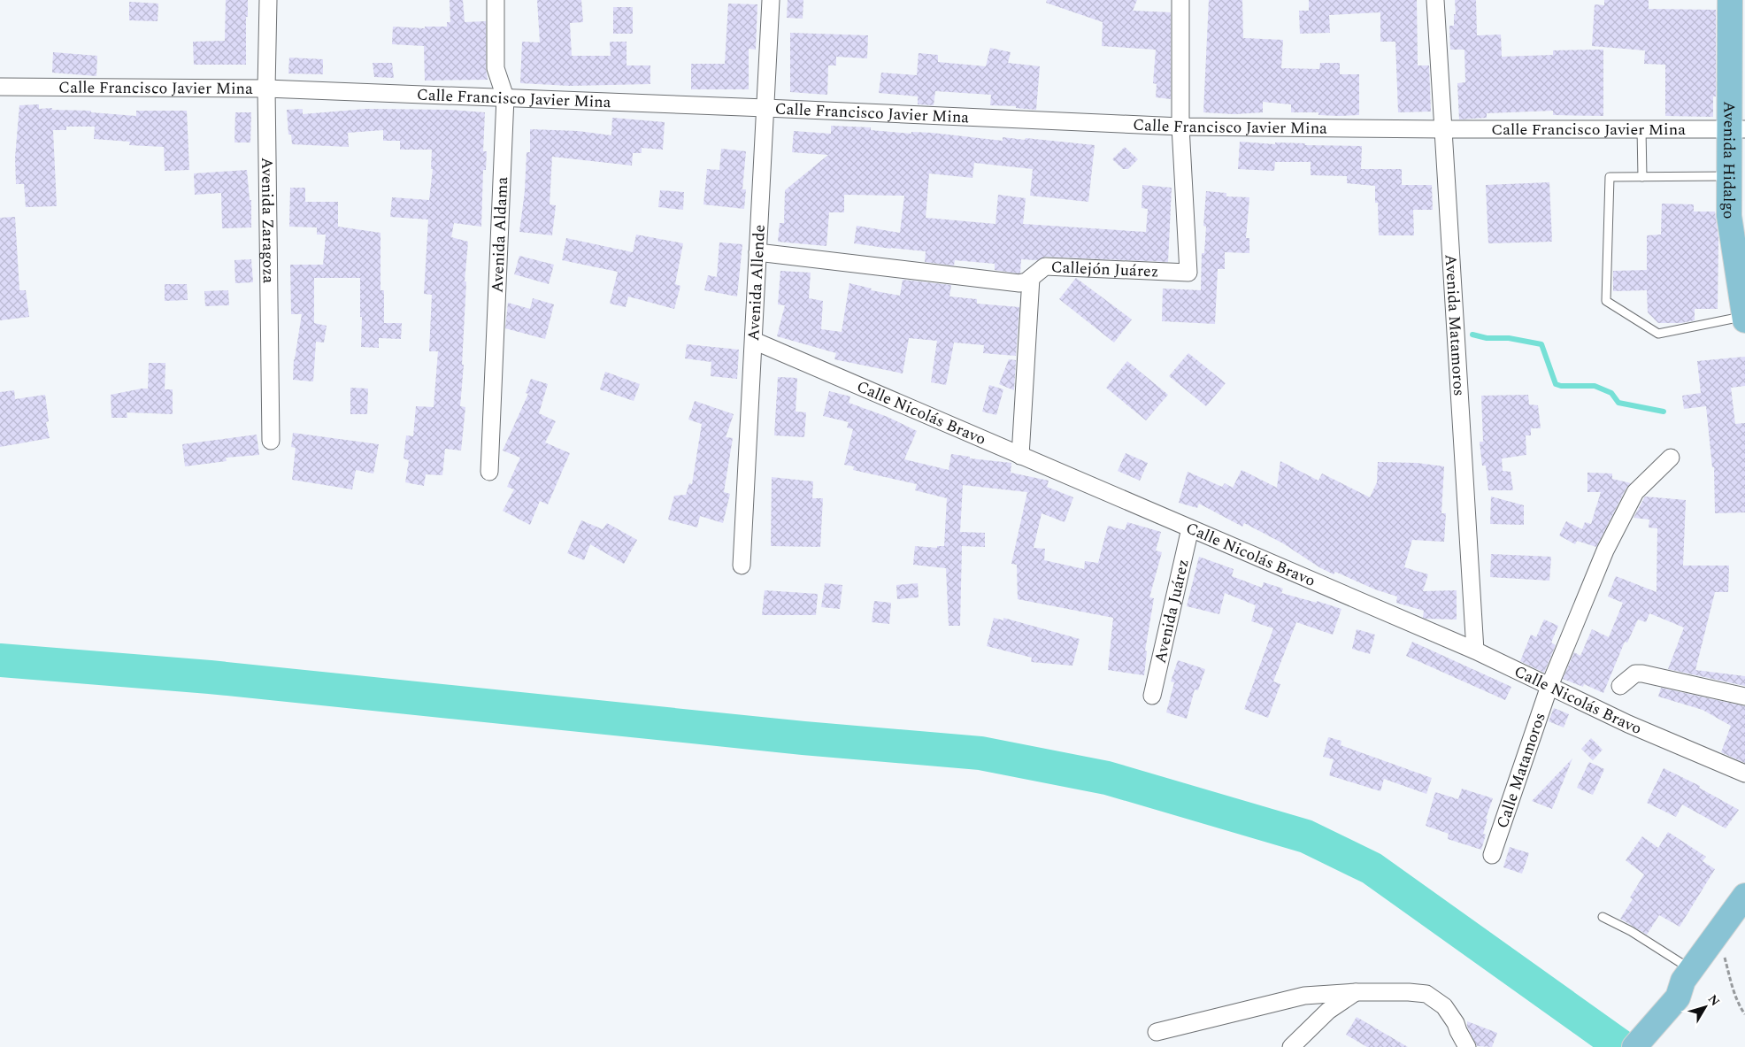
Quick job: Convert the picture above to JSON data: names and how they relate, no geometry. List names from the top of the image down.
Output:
{
  "streets": {
    "main road": ["Avenida Hidalgo"],
    "street": [
      "Calle Francisco Javier Mina",
      "Avenida Zaragoza",
      "Avenida Aldama",
      "Callejón Juárez",
      "Avenida Allende",
      "Avenida Matamoros",
      "Calle Nicolás Bravo",
      "Avenida Juárez",
      "Calle Matamoros"
    ]
  },
  "crossings": [
    ["Calle Francisco Javier Mina", "Avenida Hidalgo"],
    ["Calle Francisco Javier Mina", "Avenida Zaragoza"],
    ["Calle Francisco Javier Mina", "Avenida Aldama"],
    ["Calle Francisco Javier Mina", "Callejón Juárez"],
    ["Calle Francisco Javier Mina", "Avenida Allende"],
    ["Calle Francisco Javier Mina", "Avenida Matamoros"],
    ["Callejón Juárez", "Calle Nicolás Bravo"],
    ["Avenida Allende", "Calle Nicolás Bravo"],
    ["Avenida Matamoros", "Calle Nicolás Bravo"],
    ["Calle Nicolás Bravo", "Avenida Juárez"],
    ["Calle Nicolás Bravo", "Calle Matamoros"]
  ],
  "north": "top right"
}
